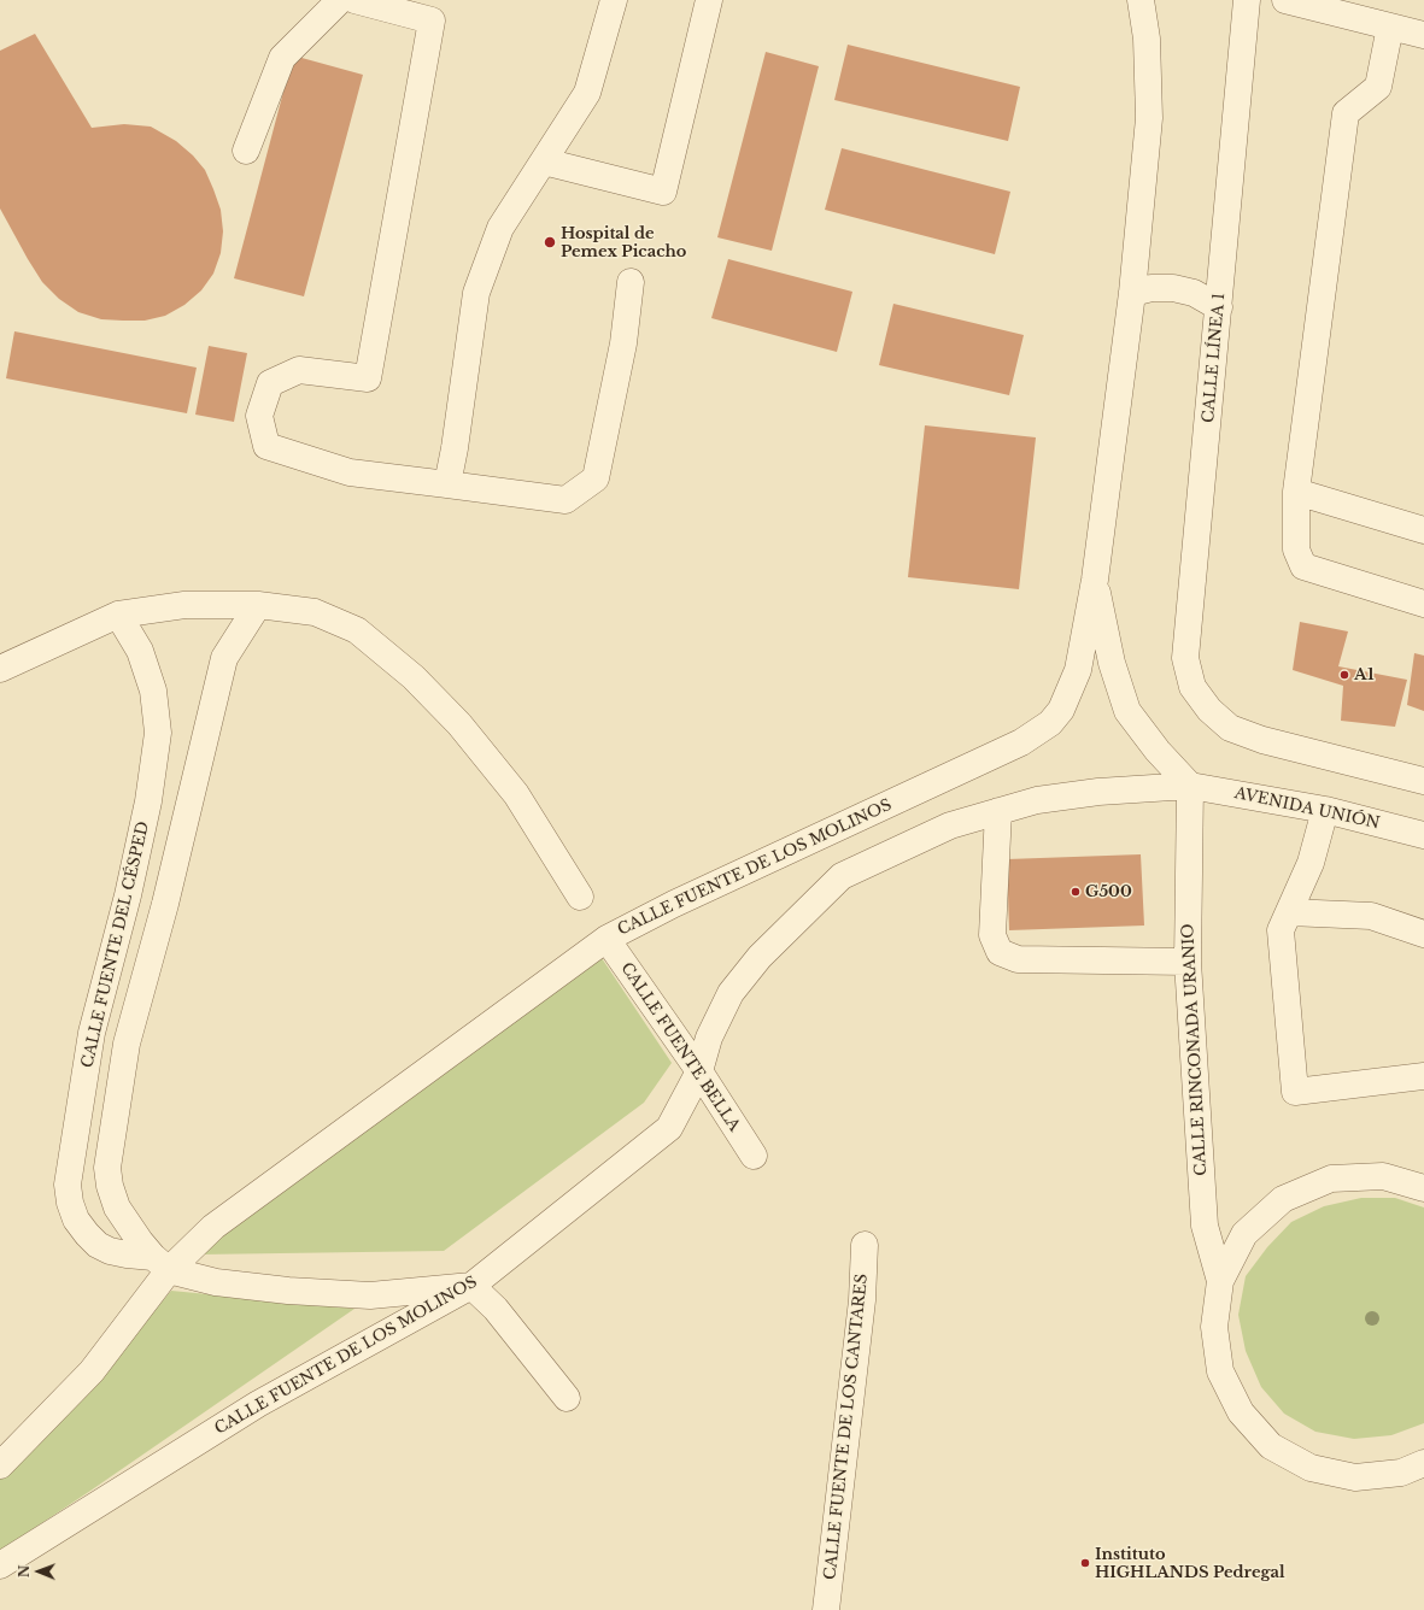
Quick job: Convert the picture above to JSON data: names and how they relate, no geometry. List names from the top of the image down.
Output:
{
  "streets": {
    "street": [
      "CALLE LÍNEA 1",
      "AVENIDA UNIÓN",
      "CALLE FUENTE DE LOS MOLINOS",
      "CALLE FUENTE DEL CÉSPED",
      "CALLE FUENTE BELLA",
      "CALLE RINCONADA URANIO",
      "CALLE FUENTE DE LOS CANTARES"
    ]
  },
  "crossings": [
    ["AVENIDA UNIÓN", "CALLE FUENTE DE LOS MOLINOS"],
    ["AVENIDA UNIÓN", "CALLE RINCONADA URANIO"],
    ["CALLE FUENTE DE LOS MOLINOS", "CALLE FUENTE DEL CÉSPED"],
    ["CALLE FUENTE DE LOS MOLINOS", "CALLE FUENTE BELLA"],
    ["CALLE FUENTE DE LOS MOLINOS", "CALLE RINCONADA URANIO"]
  ],
  "places": [
    "Hospital de Pemex Picacho",
    "A1",
    "G500",
    "Instituto HIGHLANDS Pedregal"
  ],
  "north": "left"
}
